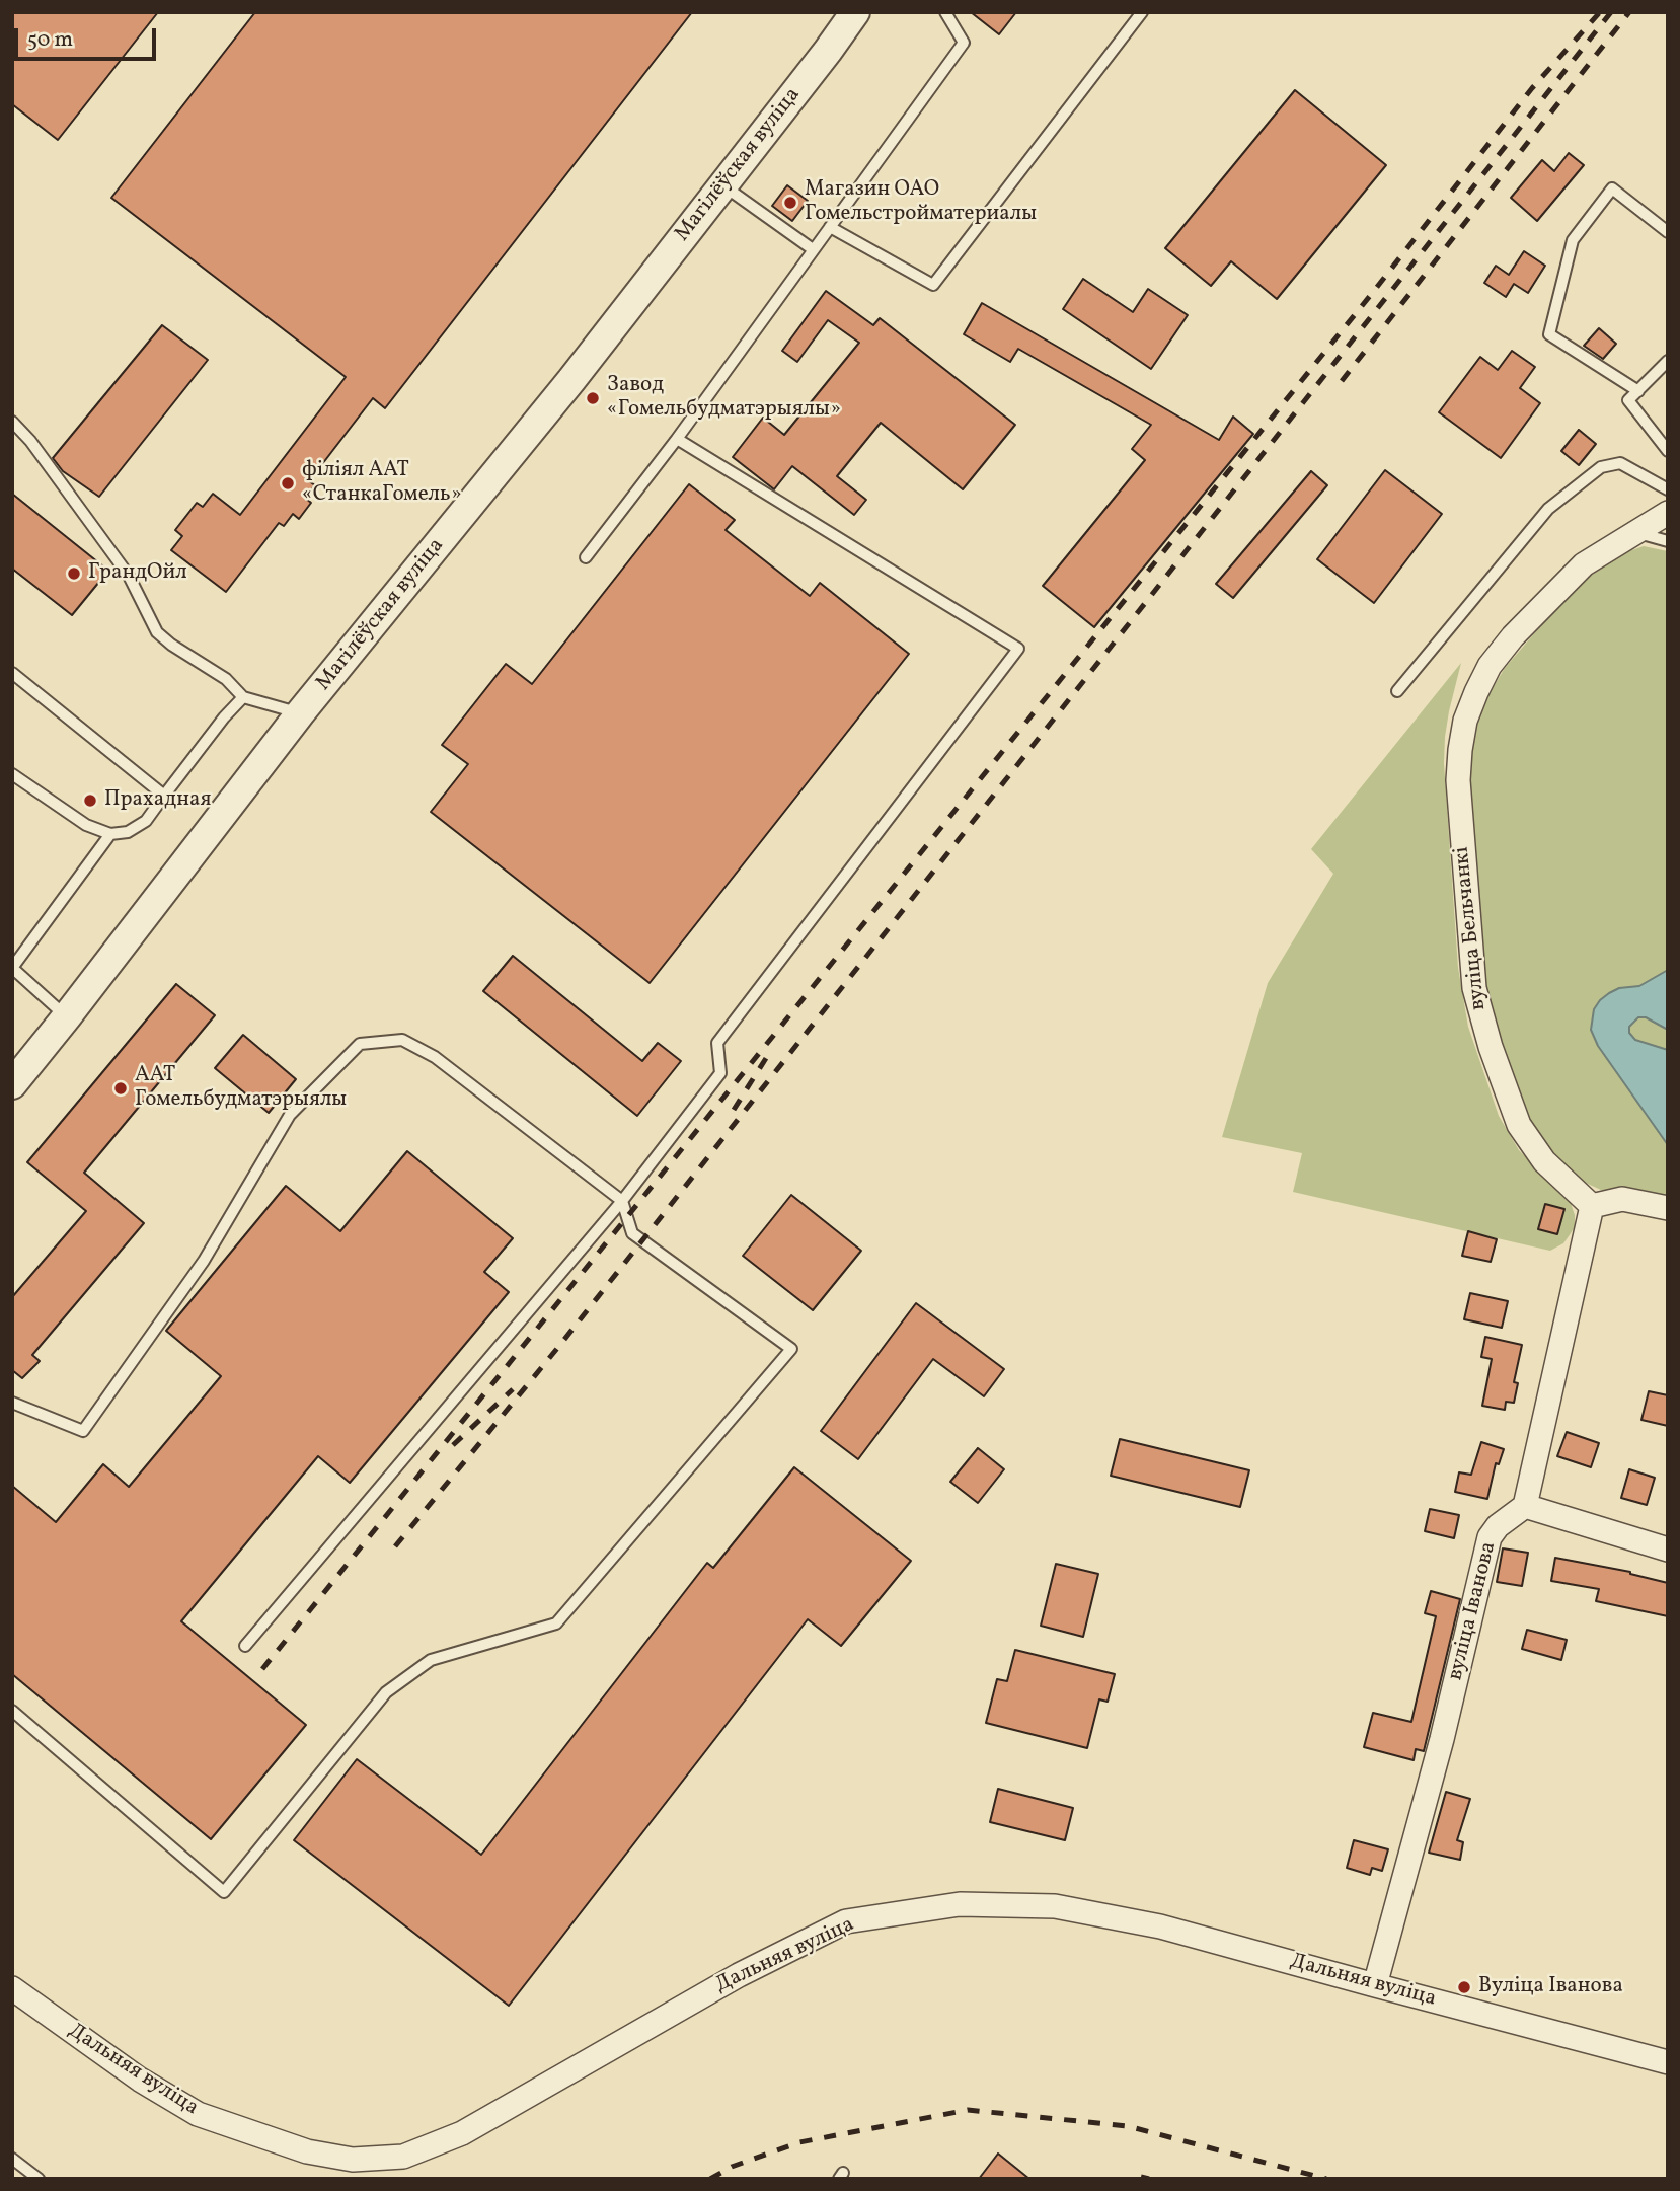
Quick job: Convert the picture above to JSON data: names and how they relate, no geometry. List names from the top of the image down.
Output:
{
  "streets": {
    "street": [
      "Магілёўская вуліца",
      "вуліца Бельчанкі",
      "вуліца Іванова",
      "Дальняя вуліца"
    ]
  },
  "crossings": [
    ["вуліца Іванова", "Дальняя вуліца"]
  ],
  "places": [
    "Магазин ОАО Гомельстройматериалы",
    "Завод «Гомельбудматэрыялы»",
    "філіял ААТ «СтанкаГомель»",
    "ГрандОйл",
    "Прахадная",
    "ААТ Гомельбудматэрыялы",
    "Вуліца Іванова"
  ],
  "scale_bar": "50 m"
}
